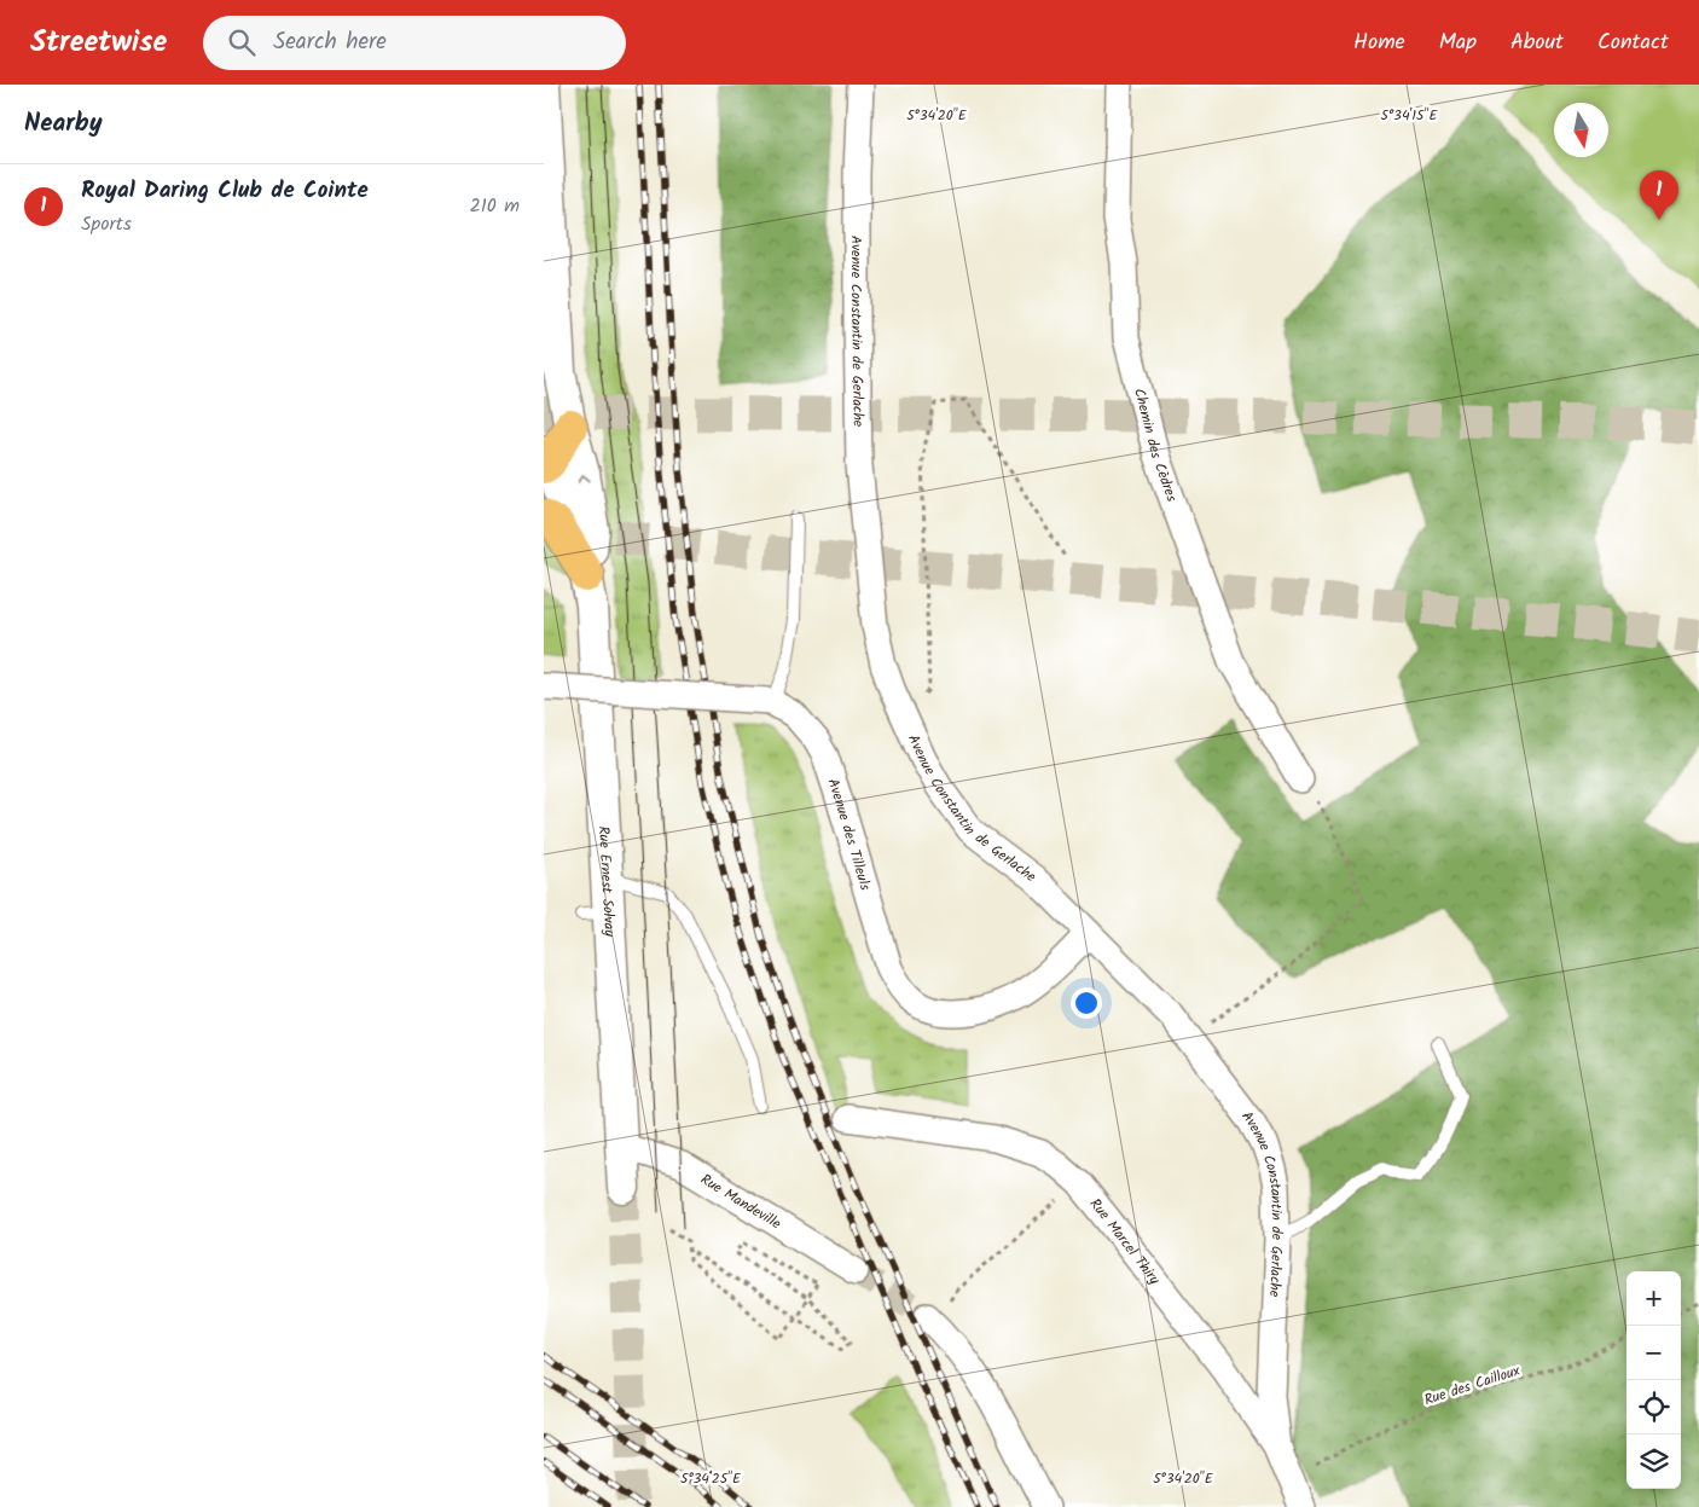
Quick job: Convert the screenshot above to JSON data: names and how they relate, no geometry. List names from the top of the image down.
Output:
{
  "streets": {
    "street": [
      "Avenue Constantin de Gerlache",
      "Chemin des Cèdres",
      "Avenue des Tilleuls",
      "Rue Ernest Solvay",
      "Rue Mandeville",
      "Rue Marcel Thiry"
    ],
    "path": ["Rue des Cailloux"]
  },
  "crossings": [
    ["Avenue Constantin de Gerlache", "Avenue des Tilleuls"],
    ["Avenue Constantin de Gerlache", "Rue Marcel Thiry"],
    ["Rue Ernest Solvay", "Rue Mandeville"]
  ],
  "north": "bottom",
  "page": {
    "header": "Streetwise",
    "search": "Search here",
    "nav": [
      "Home",
      "Map",
      "About",
      "Contact"
    ],
    "heading": "Nearby",
    "list": [
      {
        "mark": "1",
        "name": "Royal Daring Club de Cointe",
        "note": "Sports",
        "value": "210 m"
      }
    ],
    "pins": "1",
    "map_buttons": ["+", "−"]
  },
  "coordinates": ["5°34'20\"E", "5°34'15\"E", "5°34'25\"E"]
}
